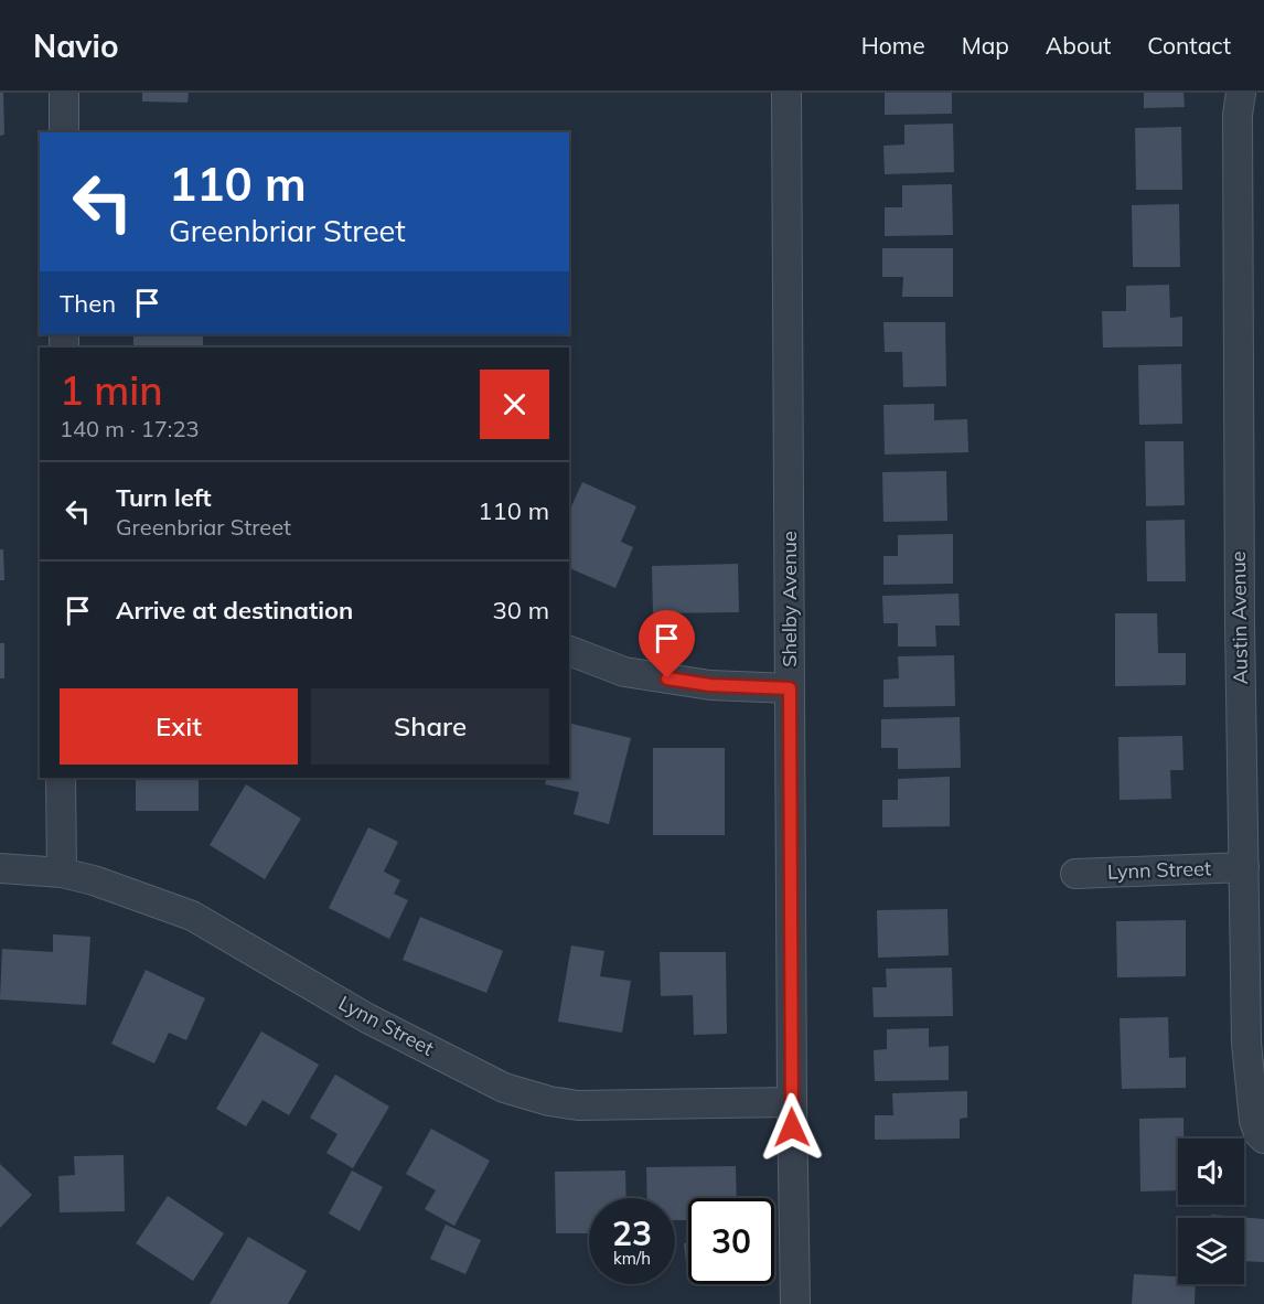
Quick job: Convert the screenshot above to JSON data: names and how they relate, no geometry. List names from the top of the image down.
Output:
{
  "streets": {
    "street": ["Shelby Avenue", "Austin Avenue", "Lynn Street"]
  },
  "crossings": [
    ["Shelby Avenue", "Lynn Street"],
    ["Austin Avenue", "Lynn Street"]
  ],
  "page": {
    "header": "Navio",
    "nav": [
      "Home",
      "Map",
      "About",
      "Contact"
    ],
    "turn": ["110 m", "Greenbriar Street"],
    "then": "Then",
    "heading": ["1 min", "140 m · 17:23"],
    "list": [
      {
        "name": "Turn left",
        "note": "Greenbriar Street",
        "value": "110 m"
      },
      {
        "name": "Arrive at destination",
        "value": "30 m"
      }
    ],
    "buttons": ["Exit", "Share"],
    "speed": "23 km/h",
    "limit": "30"
  }
}
